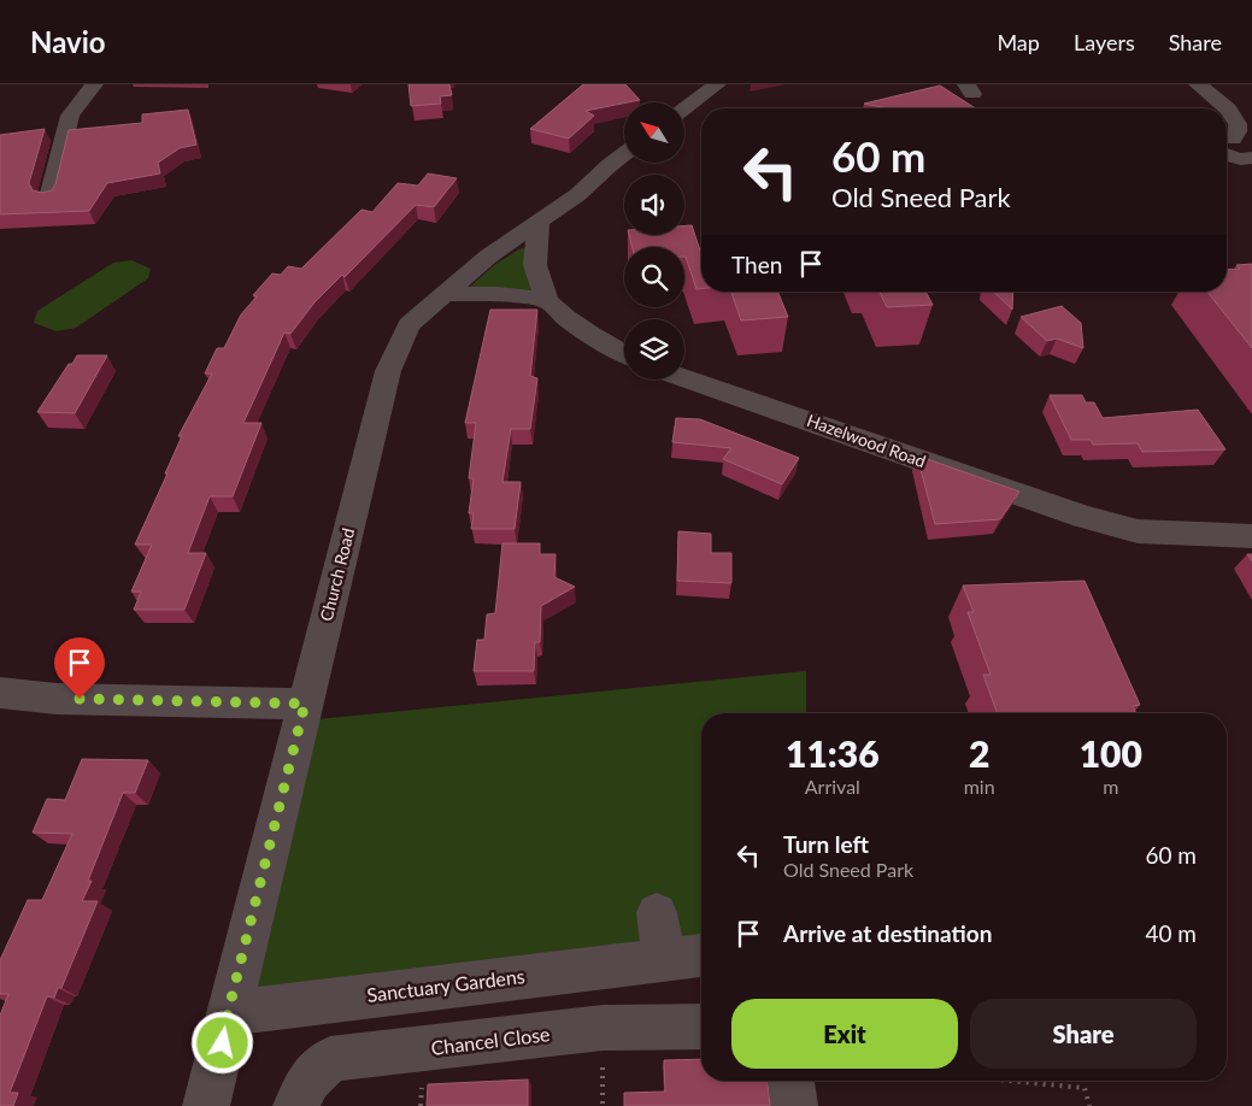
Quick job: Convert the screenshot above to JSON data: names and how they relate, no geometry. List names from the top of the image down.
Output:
{
  "streets": {
    "street": [
      "Hazelwood Road",
      "Church Road",
      "Sanctuary Gardens",
      "Chancel Close"
    ]
  },
  "crossings": [
    ["Church Road", "Sanctuary Gardens"]
  ],
  "north": "top left",
  "page": {
    "header": "Navio",
    "nav": ["Map", "Layers", "Share"],
    "turn": ["60 m", "Old Sneed Park"],
    "then": "Then",
    "eta": [
      "11:36",
      "Arrival",
      "2",
      "min",
      "100",
      "m"
    ],
    "list": [
      {
        "name": "Turn left",
        "note": "Old Sneed Park",
        "value": "60 m"
      },
      {
        "name": "Arrive at destination",
        "value": "40 m"
      }
    ],
    "buttons": ["Exit", "Share"]
  }
}
